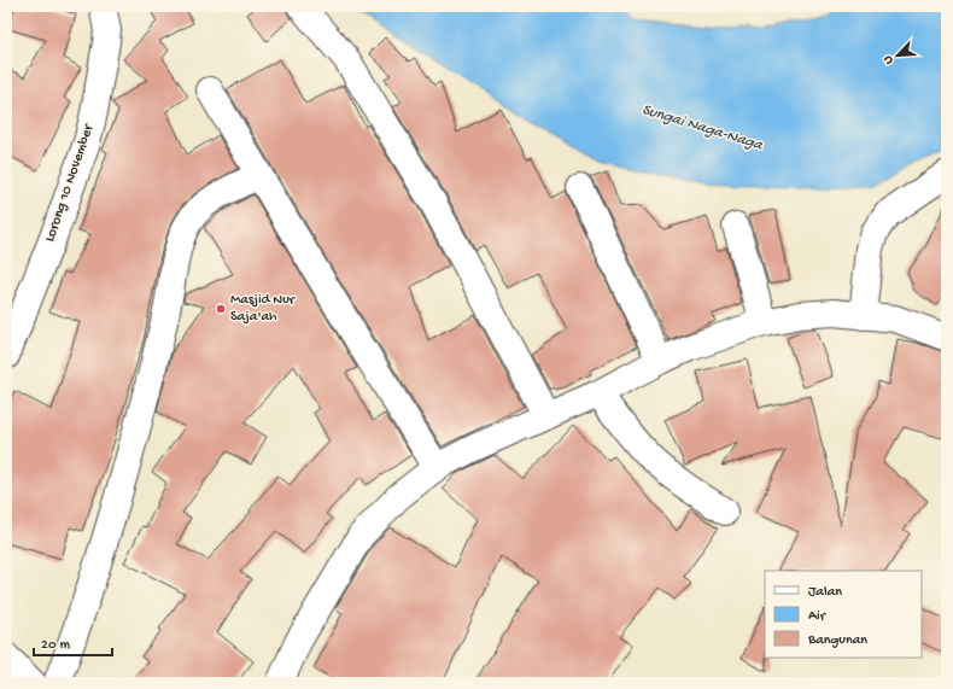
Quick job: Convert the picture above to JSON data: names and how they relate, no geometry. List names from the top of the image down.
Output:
{
  "streets": {
    "street": ["Lorong 10 November"]
  },
  "water": ["Sungai Naga-Naga"],
  "places": ["Masjid Nur Saja'ah"],
  "legend": ["Jalan", "Air", "Bangunan"],
  "scale_bar": "20 m",
  "north": "bottom left"
}
